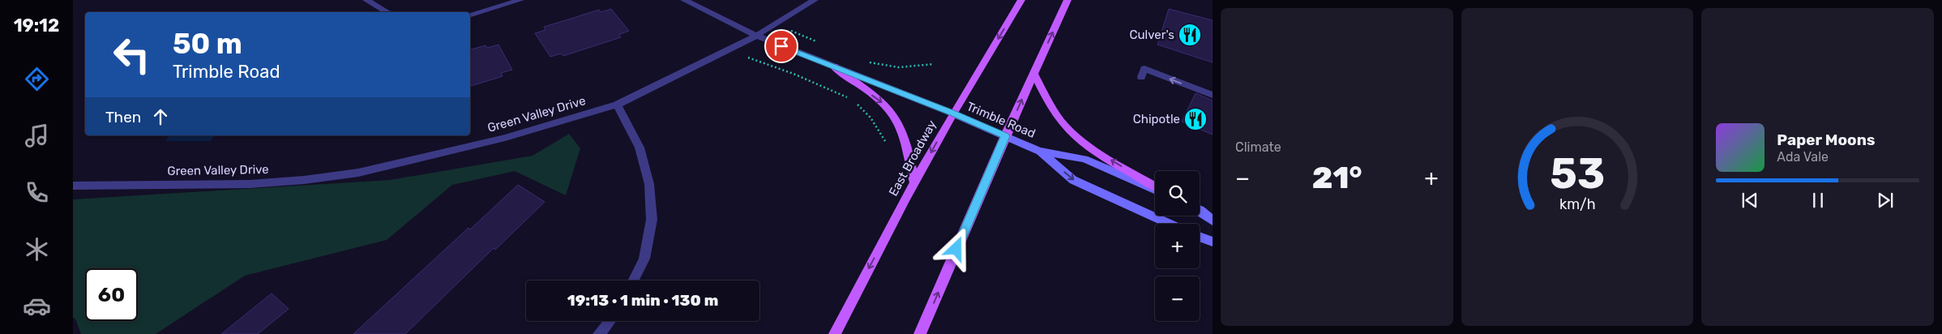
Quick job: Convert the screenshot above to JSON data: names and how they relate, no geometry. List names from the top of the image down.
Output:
{
  "streets": {
    "main road": ["East Broadway"],
    "street": ["Green Valley Drive", "Trimble Road"]
  },
  "crossings": [
    ["Trimble Road", "East Broadway"]
  ],
  "places": {
    "restaurant": ["Culver's", "Chipotle"]
  },
  "page": {
    "tabs": "19:12",
    "tile": "Climate",
    "turn": ["50 m", "Trimble Road"],
    "then": "Then",
    "song": ["Paper Moons", "Ada Vale"],
    "heat": ["−", "21°", "+"],
    "map_buttons": ["+", "−"],
    "limit": "60",
    "trip": "19:13 · 1 min · 130 m",
    "gauge": ["53", "km/h"]
  }
}
